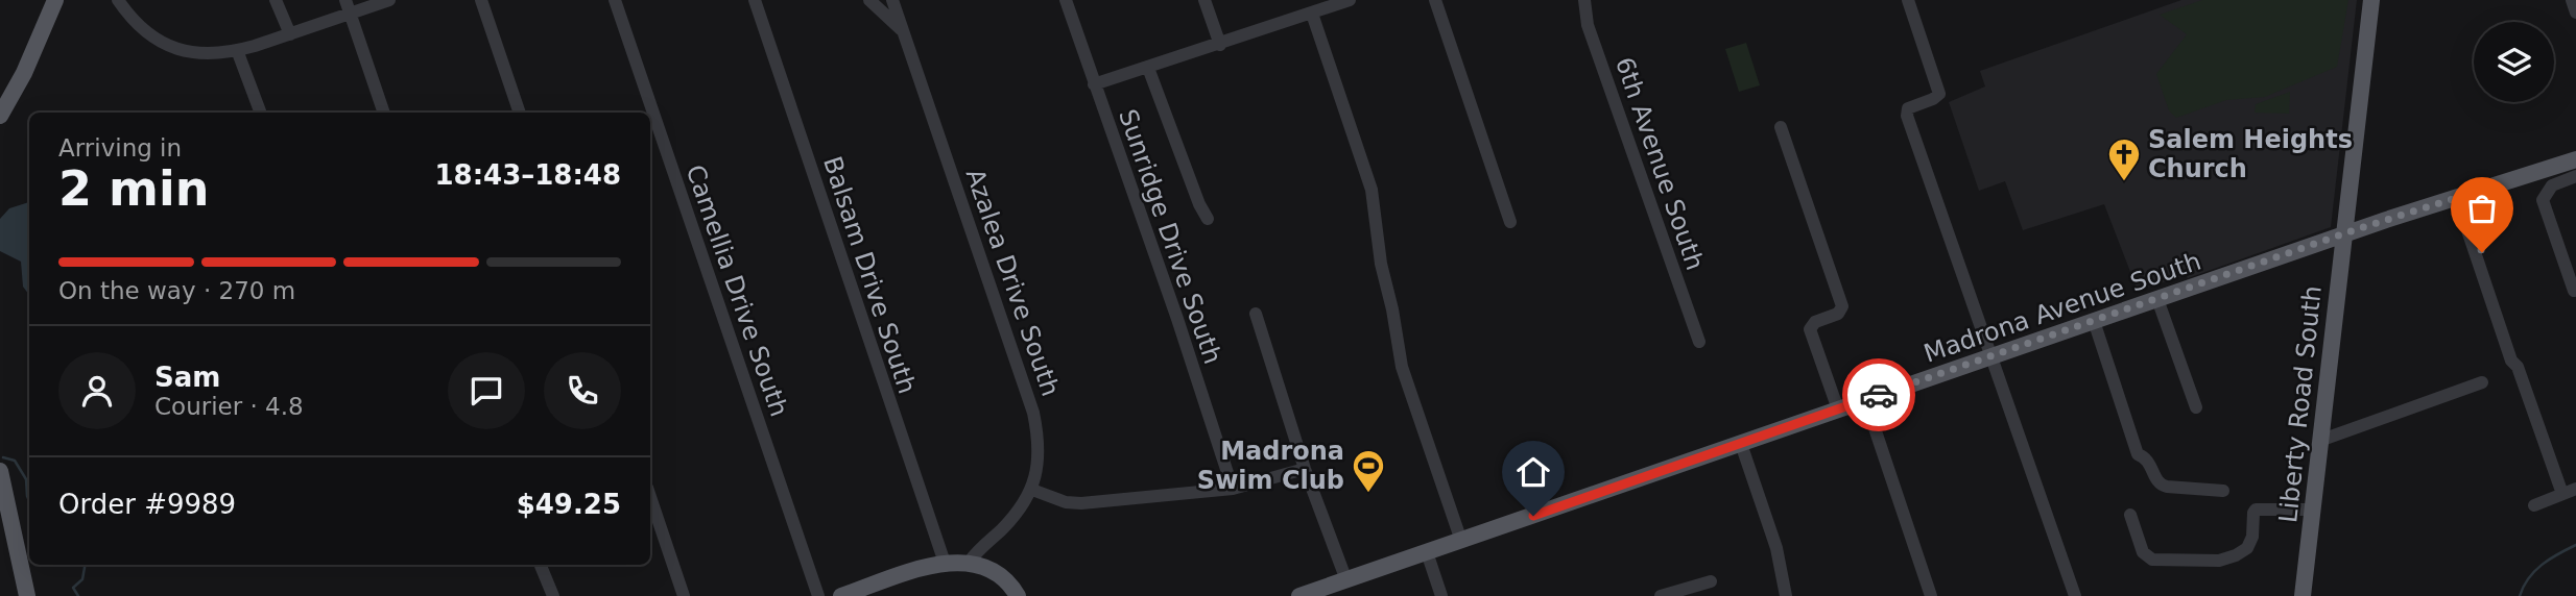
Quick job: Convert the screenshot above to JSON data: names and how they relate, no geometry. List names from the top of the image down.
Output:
{
  "streets": {
    "main road": ["Madrona Avenue South", "Liberty Road South"],
    "street": [
      "6th Avenue South",
      "Sunridge Drive South",
      "Balsam Drive South",
      "Azalea Drive South",
      "Camellia Drive South"
    ]
  },
  "crossings": [
    ["Madrona Avenue South", "Liberty Road South"]
  ],
  "places": {
    "church": ["Salem Heights Church"],
    "sports": ["Madrona Swim Club"]
  },
  "page": {
    "heading": ["2 min", "Arriving in", "18:43–18:48"],
    "panel": [
      "Sam",
      "Courier · 4.8",
      "Order #9989",
      "$49.25"
    ],
    "bar": "On the way · 270 m"
  }
}
